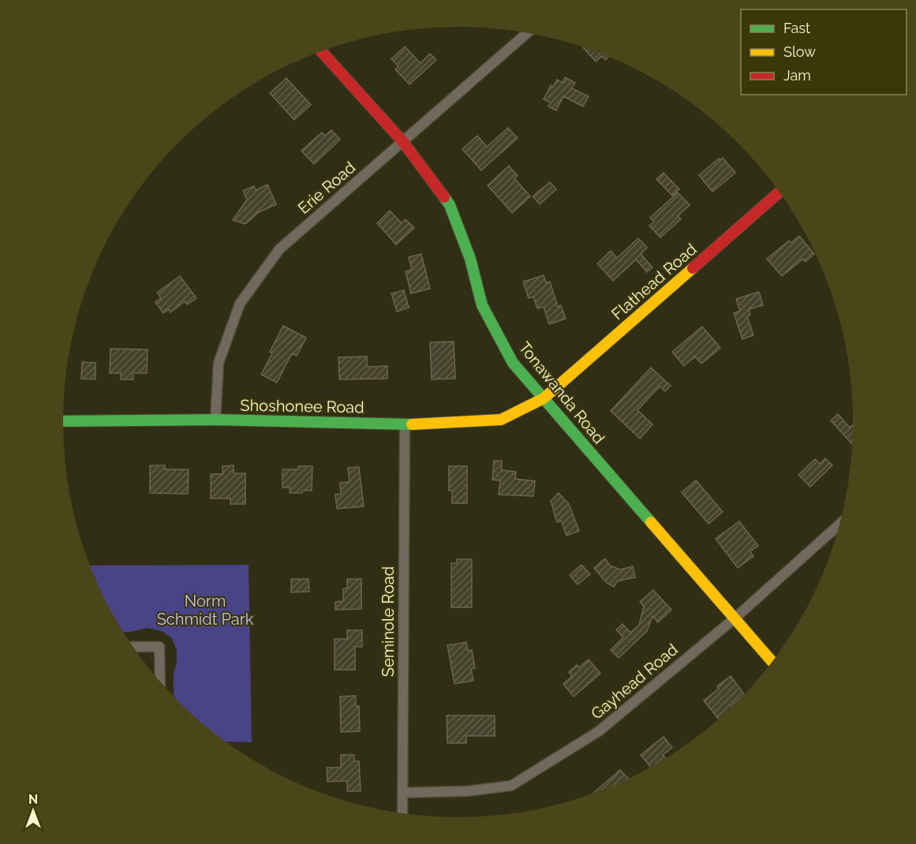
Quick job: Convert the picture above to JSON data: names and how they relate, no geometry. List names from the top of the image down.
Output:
{
  "streets": {
    "street": [
      "Erie Road",
      "Flathead Road",
      "Tonawanda Road",
      "Shoshonee Road",
      "Seminole Road",
      "Gayhead Road"
    ]
  },
  "crossings": [
    ["Erie Road", "Tonawanda Road"],
    ["Erie Road", "Shoshonee Road"],
    ["Flathead Road", "Tonawanda Road"],
    ["Flathead Road", "Shoshonee Road"],
    ["Tonawanda Road", "Shoshonee Road"],
    ["Tonawanda Road", "Gayhead Road"],
    ["Shoshonee Road", "Seminole Road"],
    ["Seminole Road", "Gayhead Road"]
  ],
  "parks": ["Norm Schmidt Park"],
  "legend": ["Fast", "Slow", "Jam"],
  "north": "top"
}
